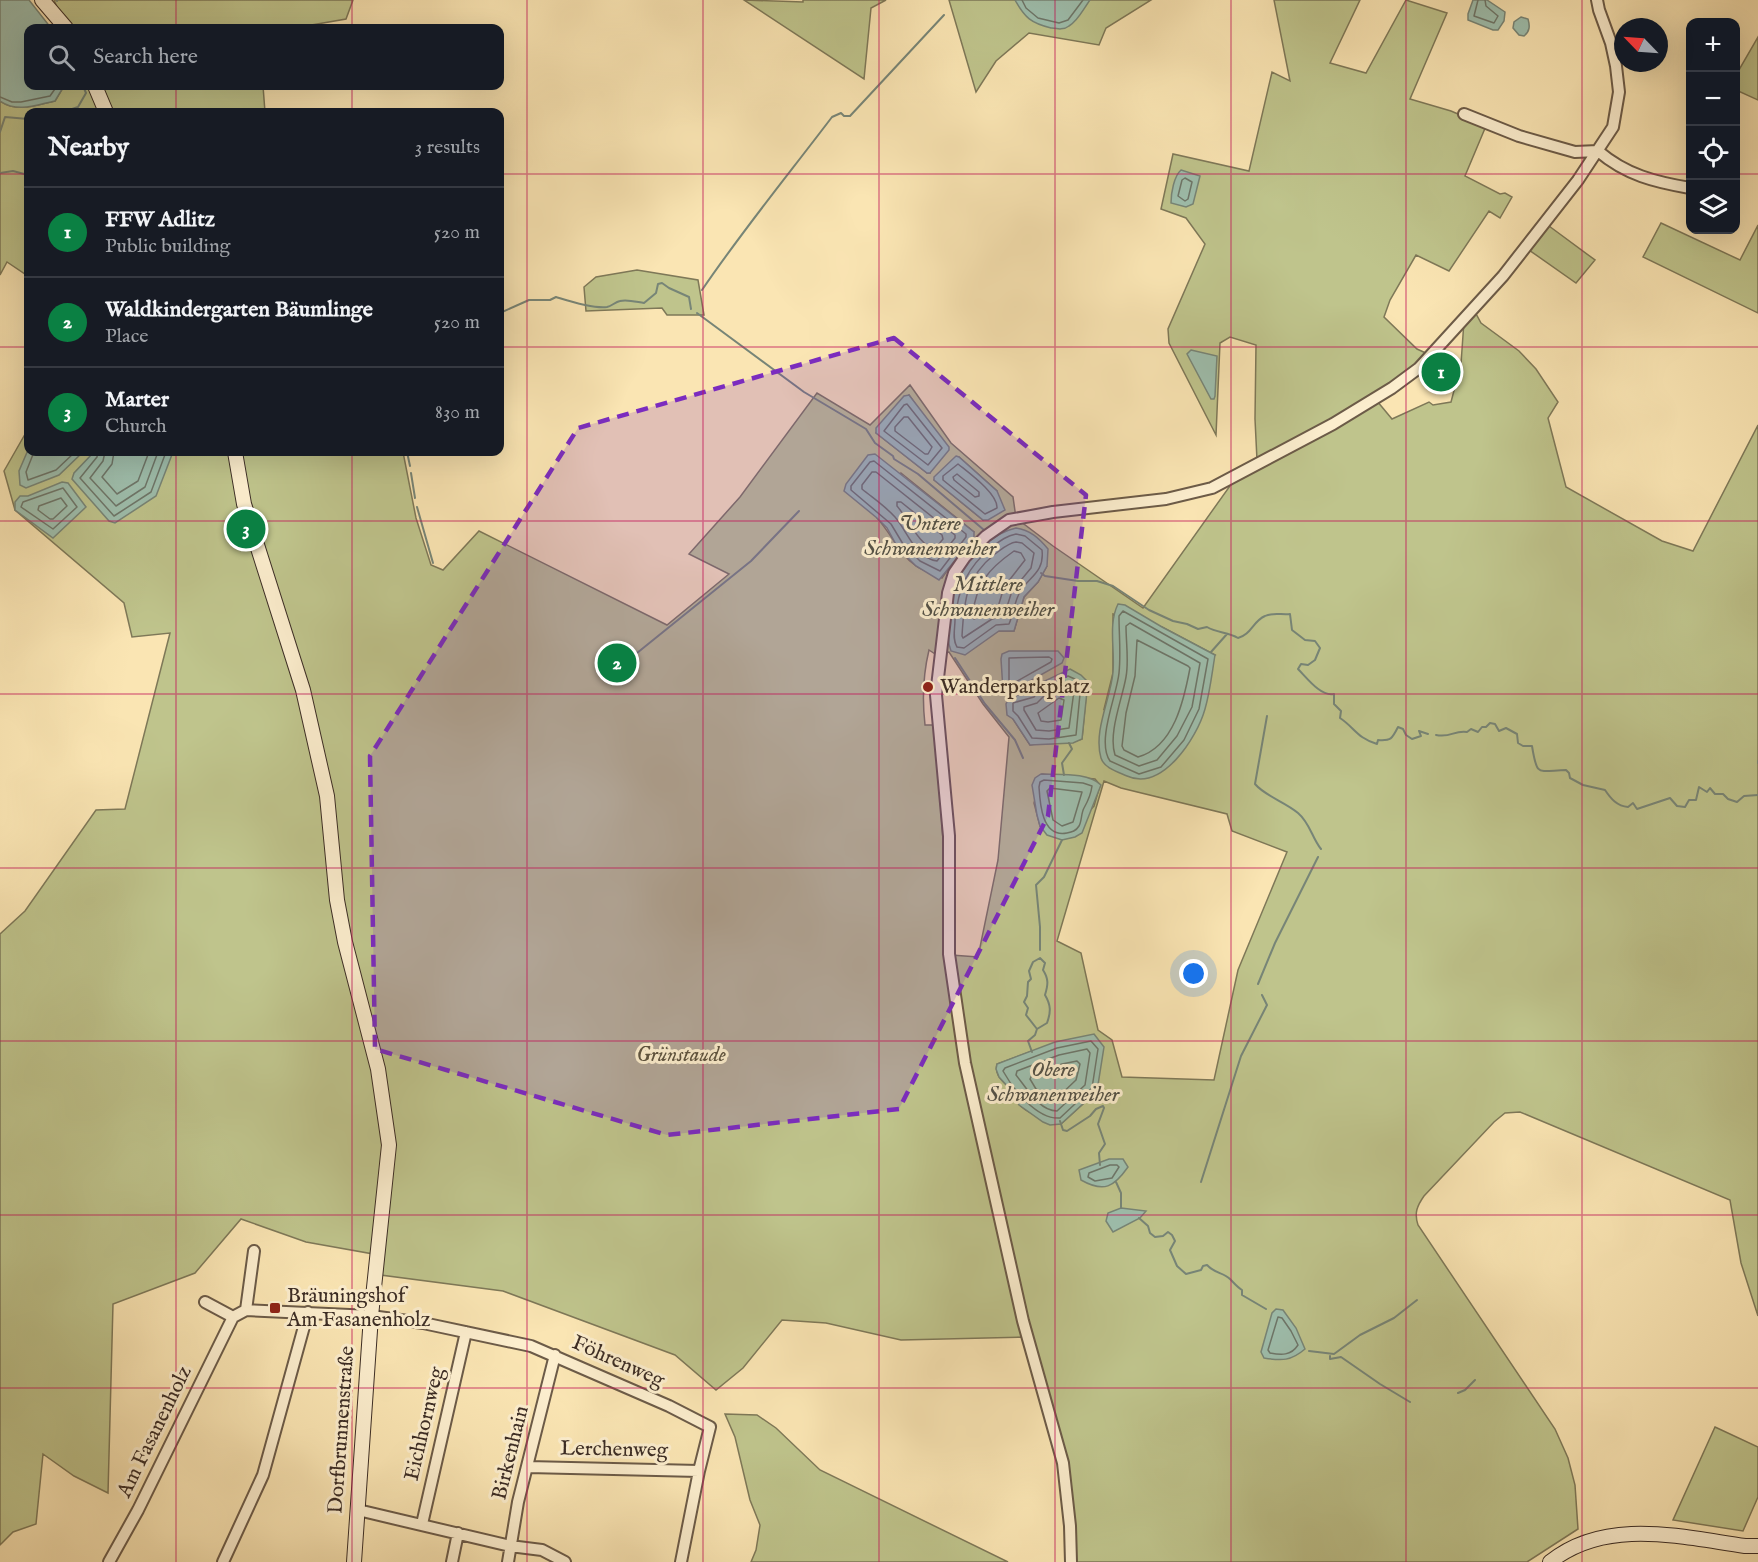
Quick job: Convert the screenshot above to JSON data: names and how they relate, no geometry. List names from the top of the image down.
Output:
{
  "streets": {
    "street": [
      "Föhrenweg",
      "Eichhornweg",
      "Dorfbrunnenstraße",
      "Am Fasanenholz",
      "Lerchenweg",
      "Birkenhain"
    ]
  },
  "crossings": [
    ["Föhrenweg", "Eichhornweg"],
    ["Föhrenweg", "Dorfbrunnenstraße"],
    ["Föhrenweg", "Lerchenweg"],
    ["Föhrenweg", "Birkenhain"],
    ["Lerchenweg", "Birkenhain"]
  ],
  "water": ["Untere Schwanenweiher", "Mittlere Schwanenweiher", "Obere Schwanenweiher"],
  "parks": ["Grünstaude"],
  "places": {
    "other": ["Wanderparkplatz"],
    "transit": ["Bräuningshof Am Fasanenholz"]
  },
  "north": "top left",
  "page": {
    "map_buttons": ["+", "−"],
    "search": "Search here",
    "heading": ["Nearby", "3 results"],
    "list": [
      {
        "mark": "1",
        "name": "FFW Adlitz",
        "note": "Public building",
        "value": "520 m"
      },
      {
        "mark": "2",
        "name": "Waldkindergarten Bäumlinge",
        "note": "Place",
        "value": "520 m"
      },
      {
        "mark": "3",
        "name": "Marter",
        "note": "Church",
        "value": "830 m"
      }
    ],
    "pins": ["1", "3", "2"]
  }
}
